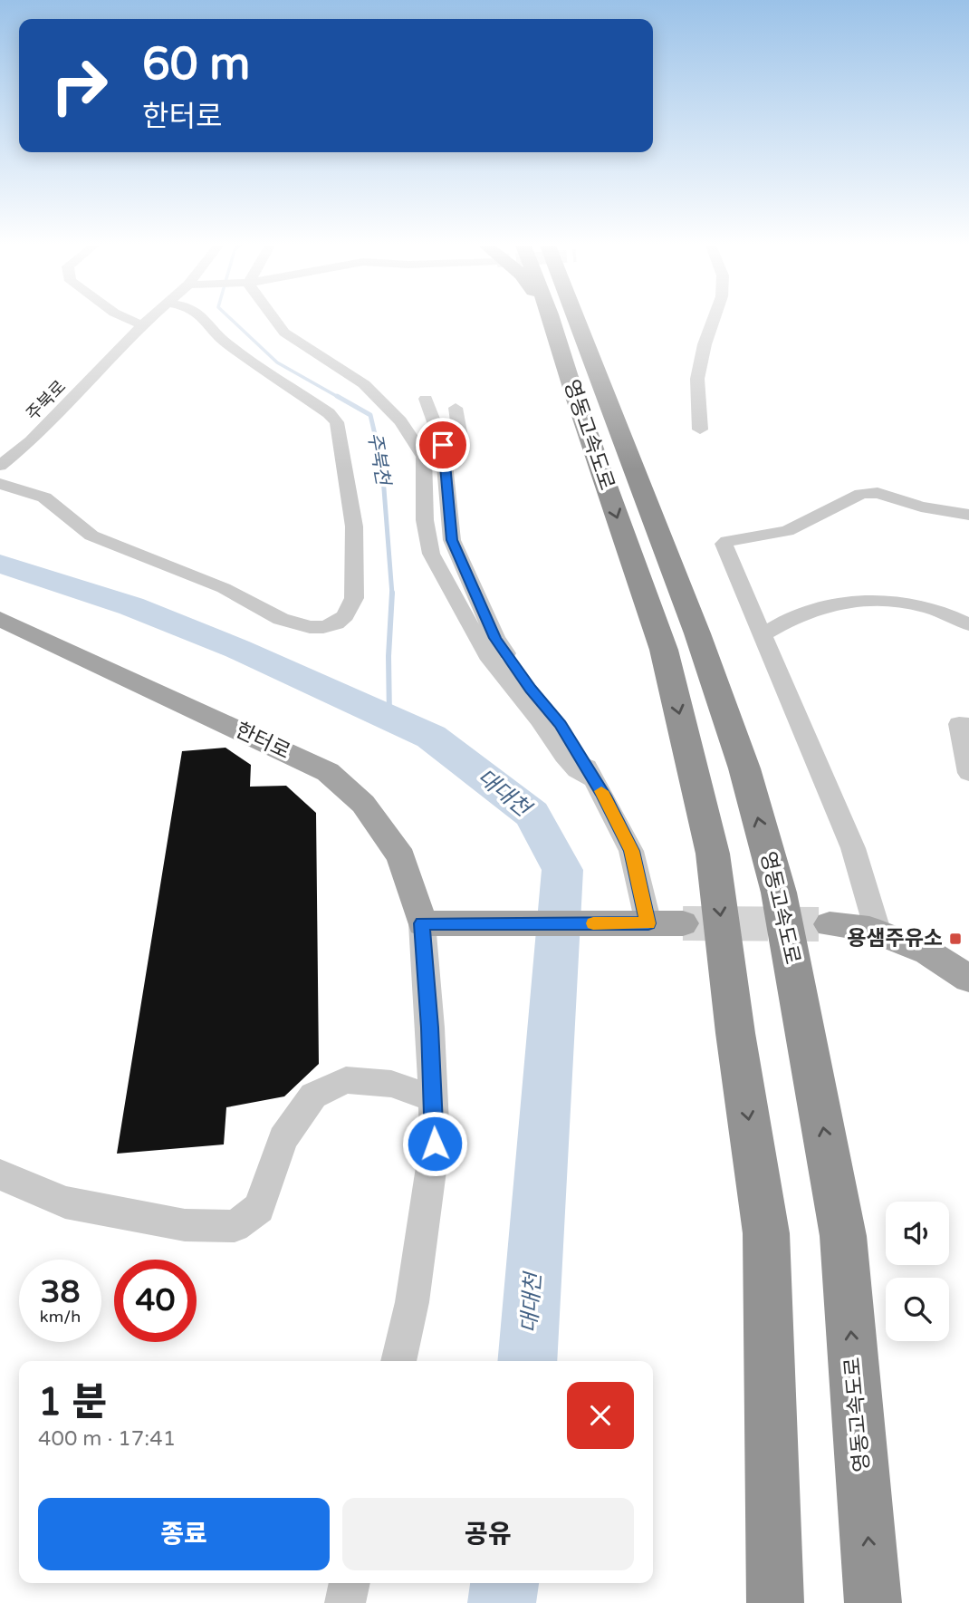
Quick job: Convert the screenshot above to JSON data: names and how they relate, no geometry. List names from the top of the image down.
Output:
{
  "streets": {
    "highway": ["영동고속도로"],
    "main road": ["한터로"],
    "street": ["주북로"]
  },
  "water": ["주북천", "대대천"],
  "places": {
    "transit": ["용샘주유소"]
  },
  "page": {
    "turn": ["60 m", "한터로"],
    "speed": "38 km/h",
    "limit": "40",
    "heading": ["1 분", "400 m · 17:41"],
    "buttons": ["종료", "공유"]
  }
}
